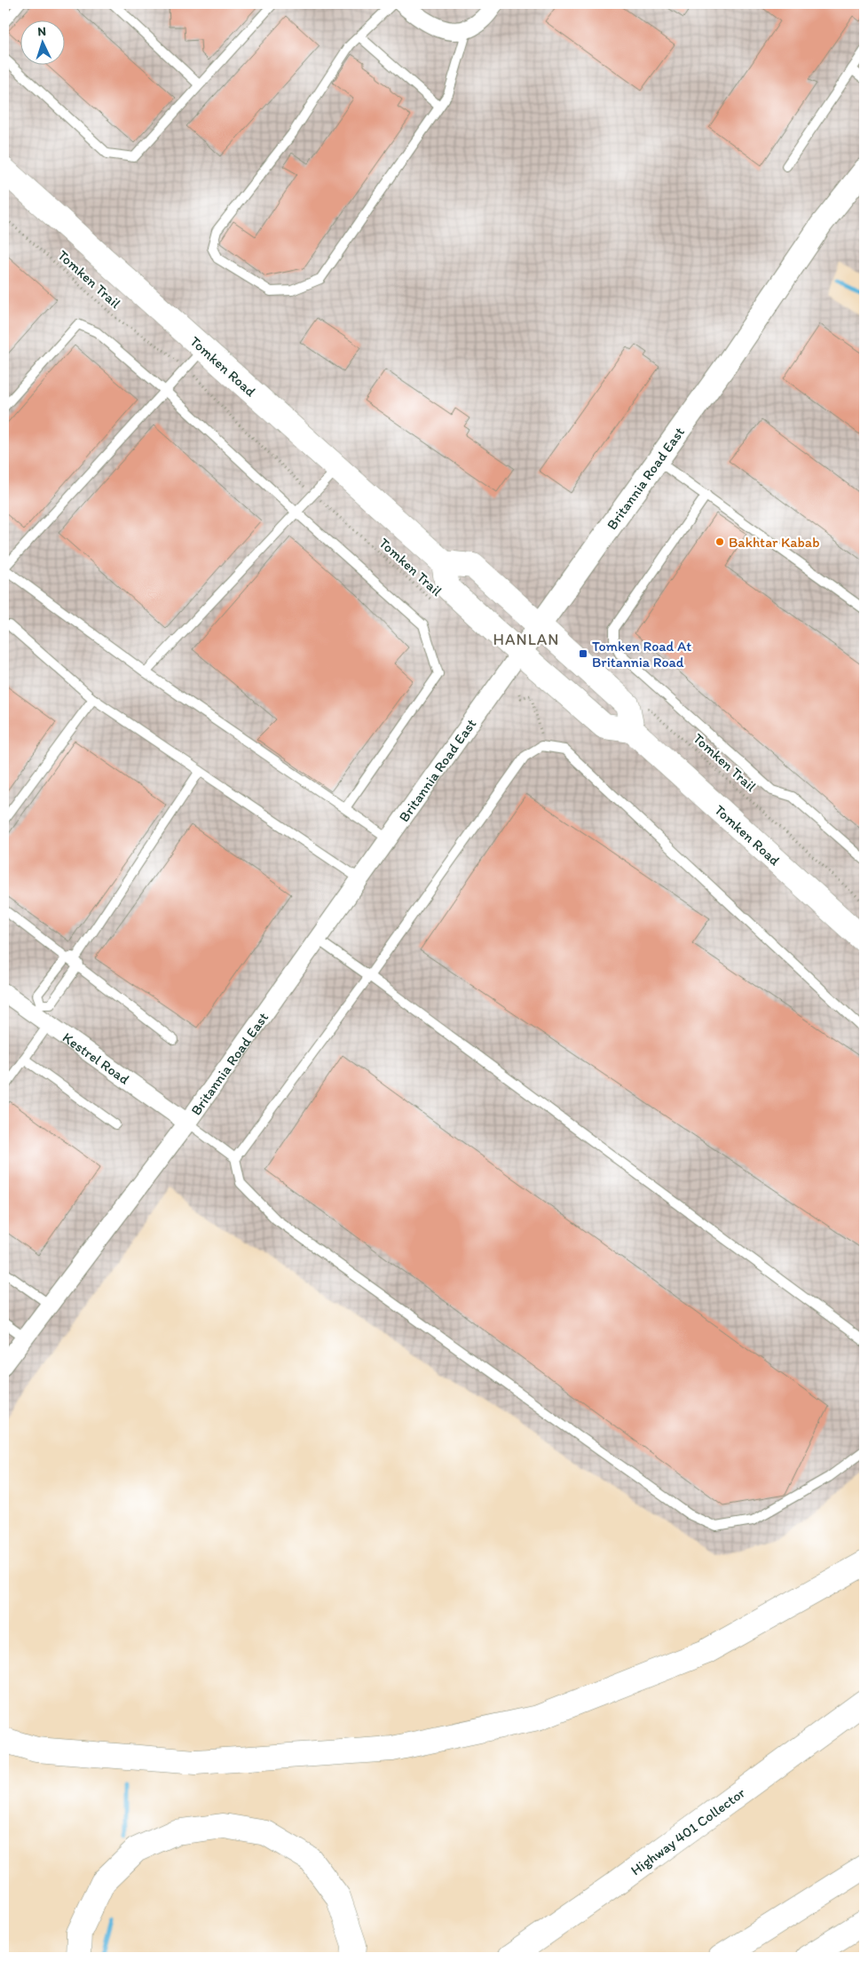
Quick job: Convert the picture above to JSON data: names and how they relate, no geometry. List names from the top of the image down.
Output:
{
  "streets": {
    "main road": ["Tomken Road", "Highway 401 Collector"],
    "street": ["Britannia Road East", "Kestrel Road"],
    "path": ["Tomken Trail"]
  },
  "crossings": [
    ["Britannia Road East", "Kestrel Road"]
  ],
  "districts": ["HANLAN"],
  "places": {
    "other": ["Bakhtar Kabab"],
    "transit": ["Tomken Road At Britannia Road"]
  },
  "north": "top"
}
